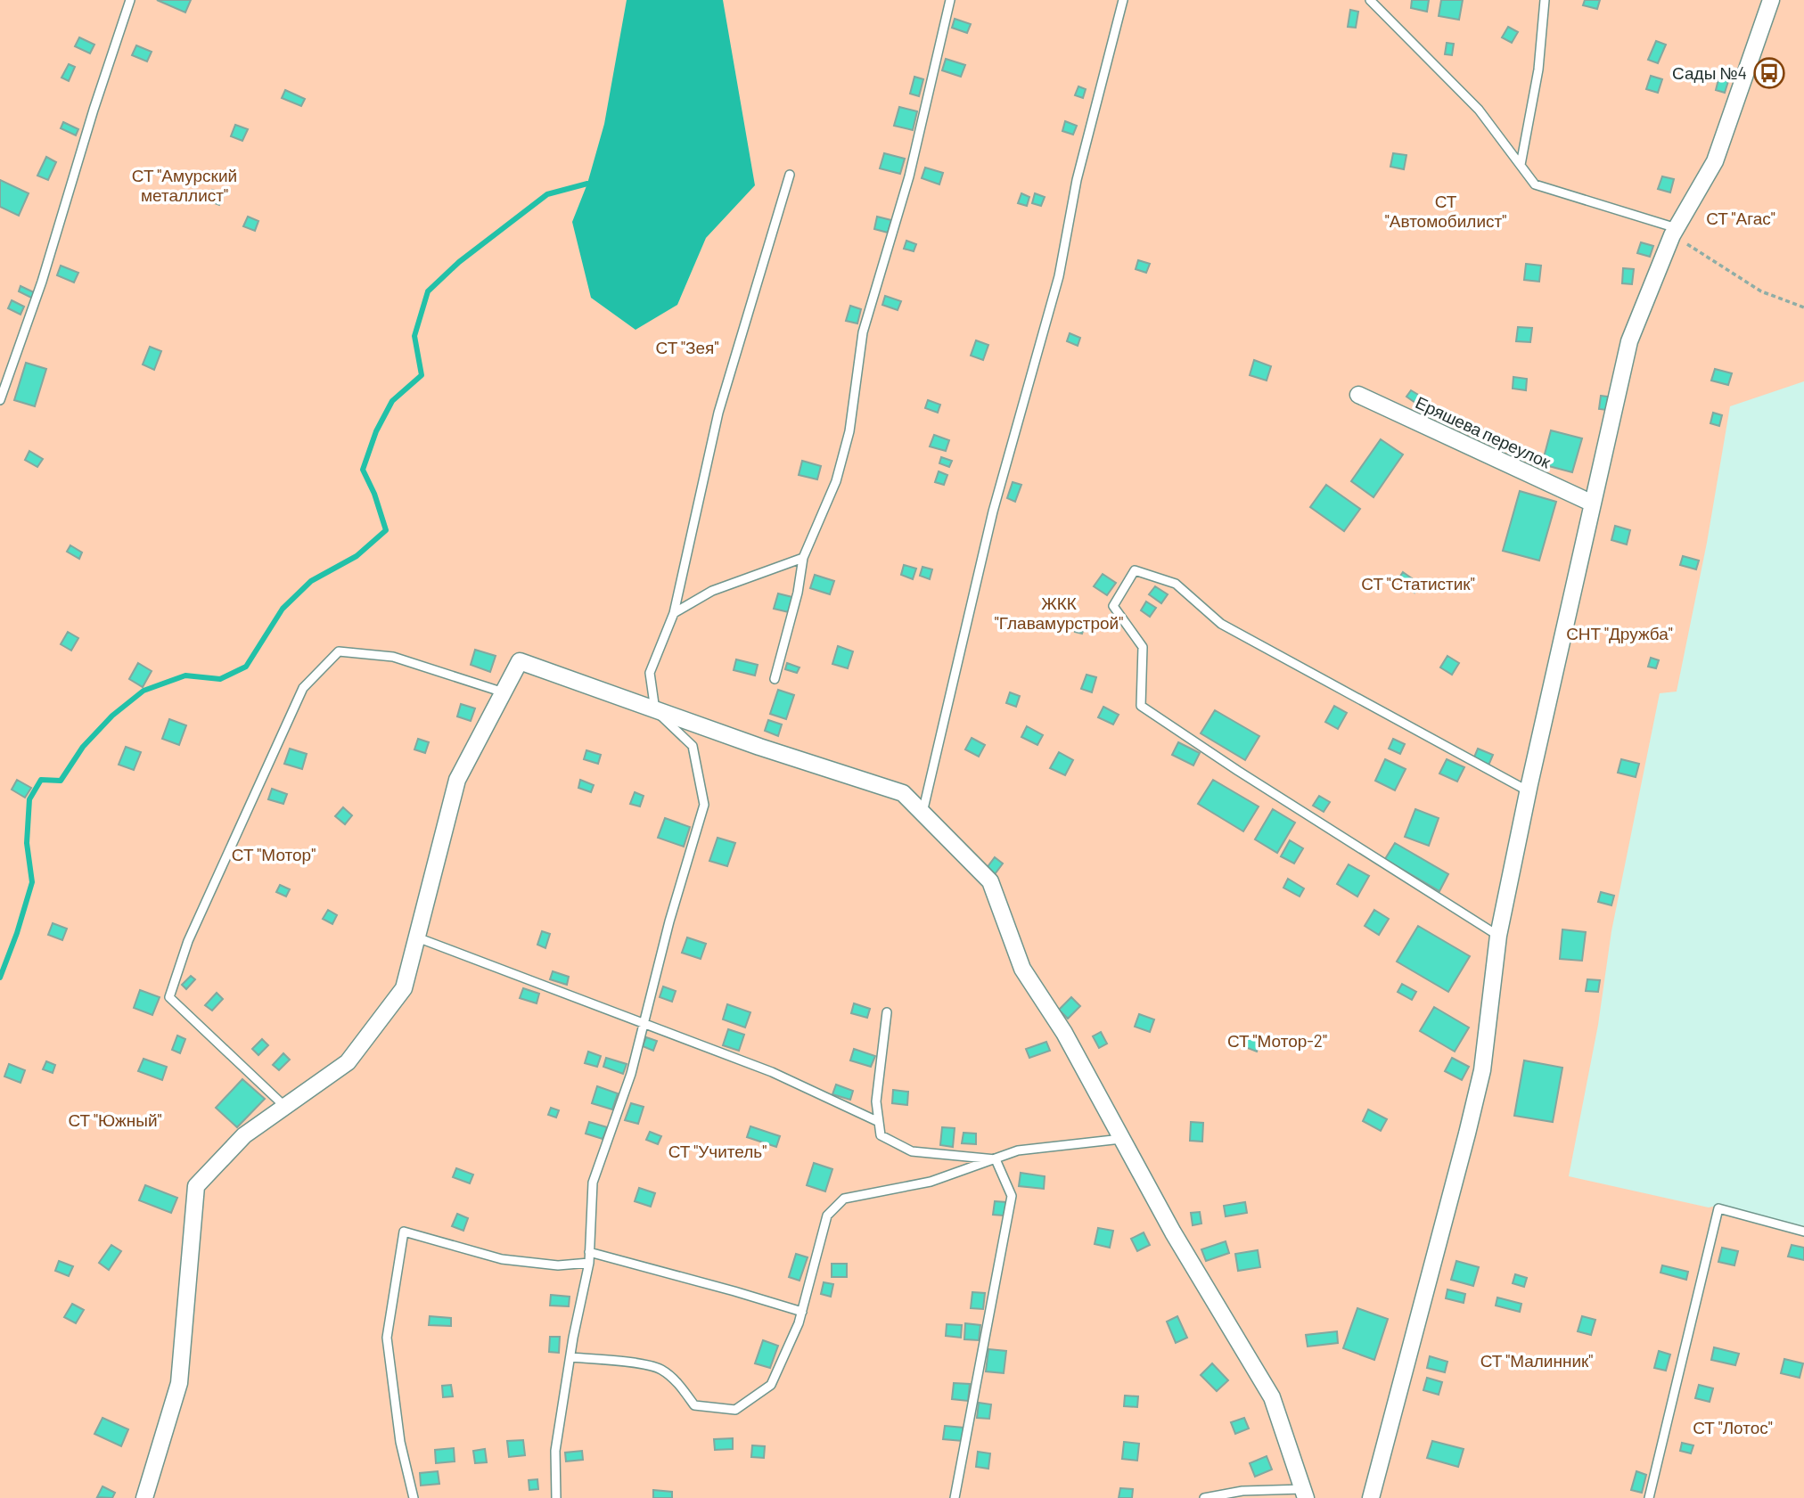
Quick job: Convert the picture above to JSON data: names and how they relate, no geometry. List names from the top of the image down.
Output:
{
  "streets": {
    "street": ["Еряшева переулок"]
  },
  "parks": [
    "СТ \"Амурский металлист\"",
    "СТ \"Автомобилист\"",
    "СТ \"Агас\"",
    "СТ \"Зея\"",
    "СТ \"Статистик\"",
    "ЖКК \"Главамурстрой\"",
    "СНТ \"Дружба\"",
    "СТ \"Мотор\"",
    "СТ \"Мотор-2\"",
    "СТ \"Южный\"",
    "СТ \"Учитель\"",
    "СТ \"Малинник\"",
    "СТ \"Лотос\""
  ],
  "places": {
    "bus stop": ["Сады №4"]
  }
}
